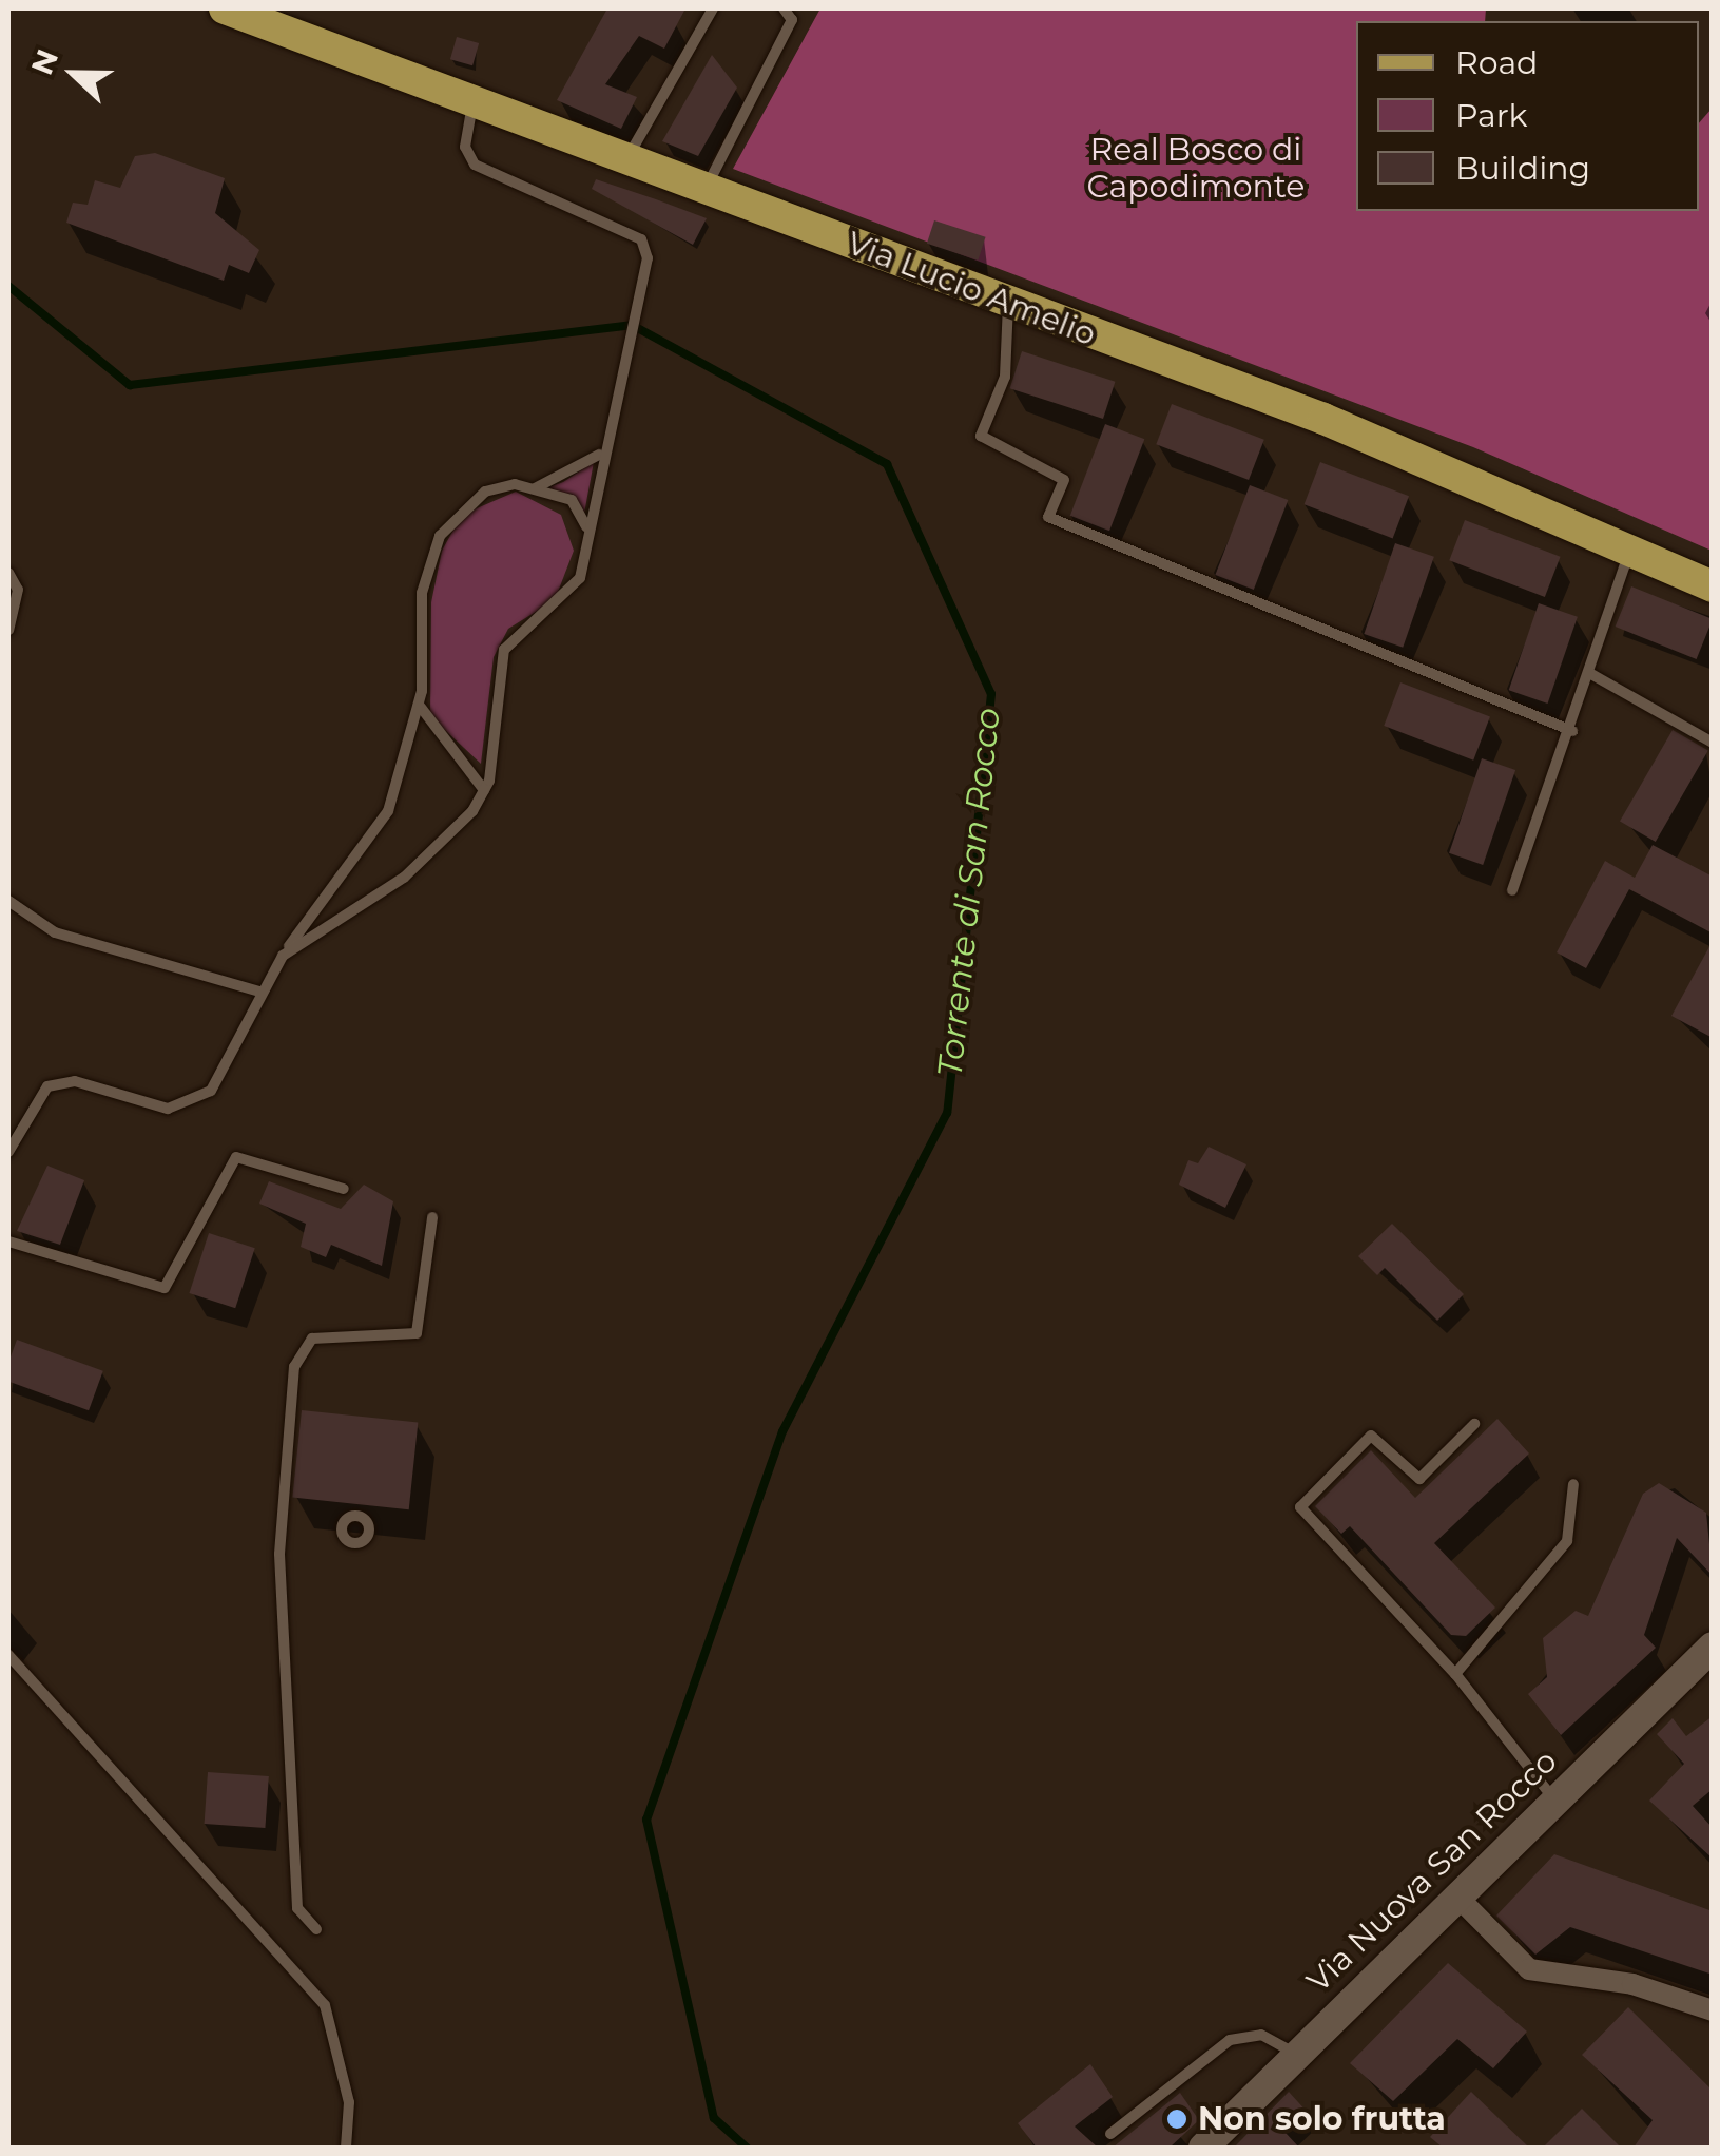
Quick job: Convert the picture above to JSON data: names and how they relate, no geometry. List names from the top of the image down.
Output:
{
  "streets": {
    "main road": ["Via Lucio Amelio", "Via Nuova San Rocco"]
  },
  "water": ["Torrente di San Rocco"],
  "parks": ["Real Bosco di Capodimonte"],
  "places": ["Non solo frutta"],
  "legend": ["Road", "Park", "Building"],
  "north": "left"
}
